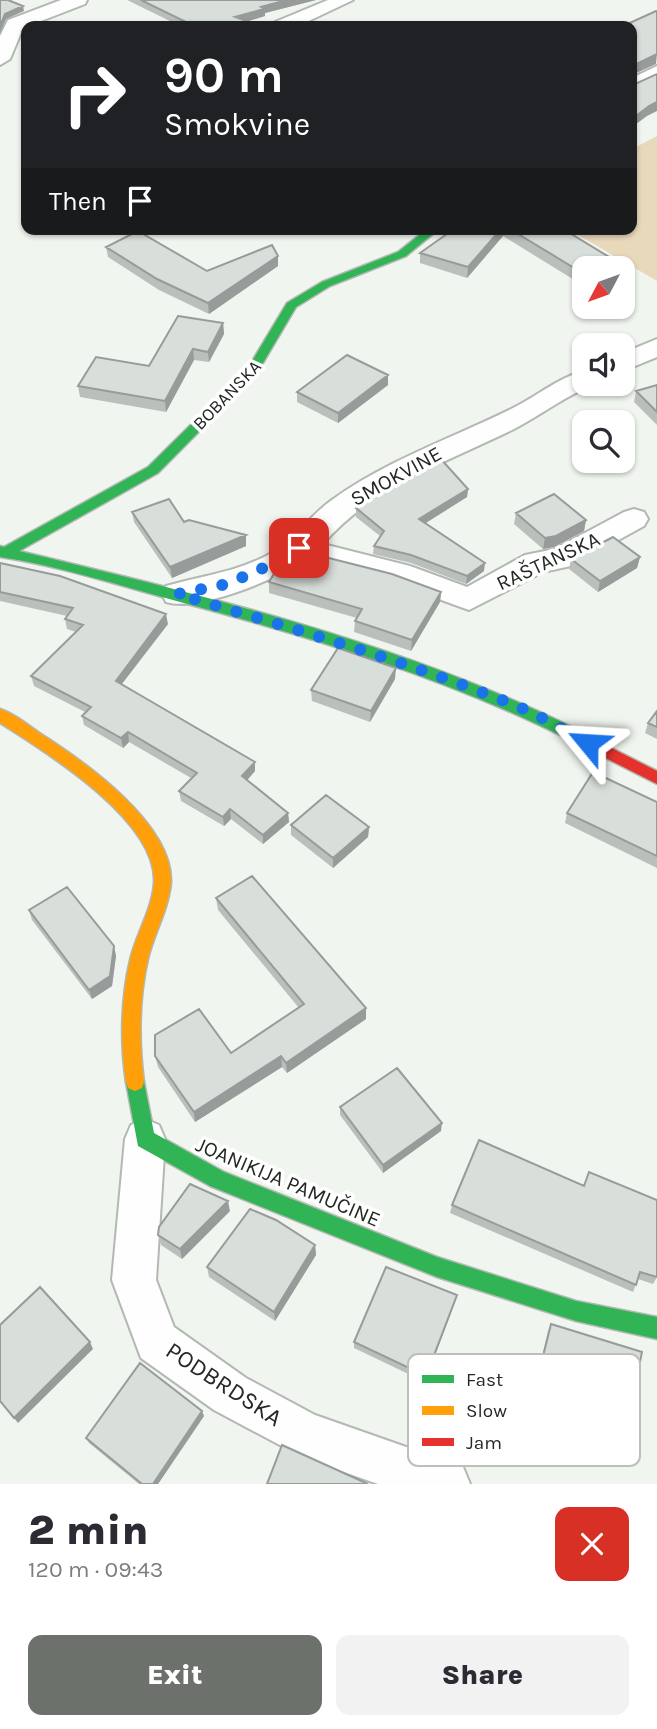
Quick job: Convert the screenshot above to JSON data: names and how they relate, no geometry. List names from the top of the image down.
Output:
{
  "streets": {
    "street": [
      "BOBANSKA",
      "SMOKVINE",
      "RAŠTANSKA",
      "JOANIKIJA PAMUČINE",
      "PODBRDSKA"
    ]
  },
  "crossings": [
    ["SMOKVINE", "RAŠTANSKA"],
    ["JOANIKIJA PAMUČINE", "PODBRDSKA"]
  ],
  "legend": ["Fast", "Slow", "Jam"],
  "north": "bottom left",
  "page": {
    "turn": ["90 m", "Smokvine"],
    "then": "Then",
    "heading": ["2 min", "120 m · 09:43"],
    "buttons": ["Exit", "Share"]
  }
}
